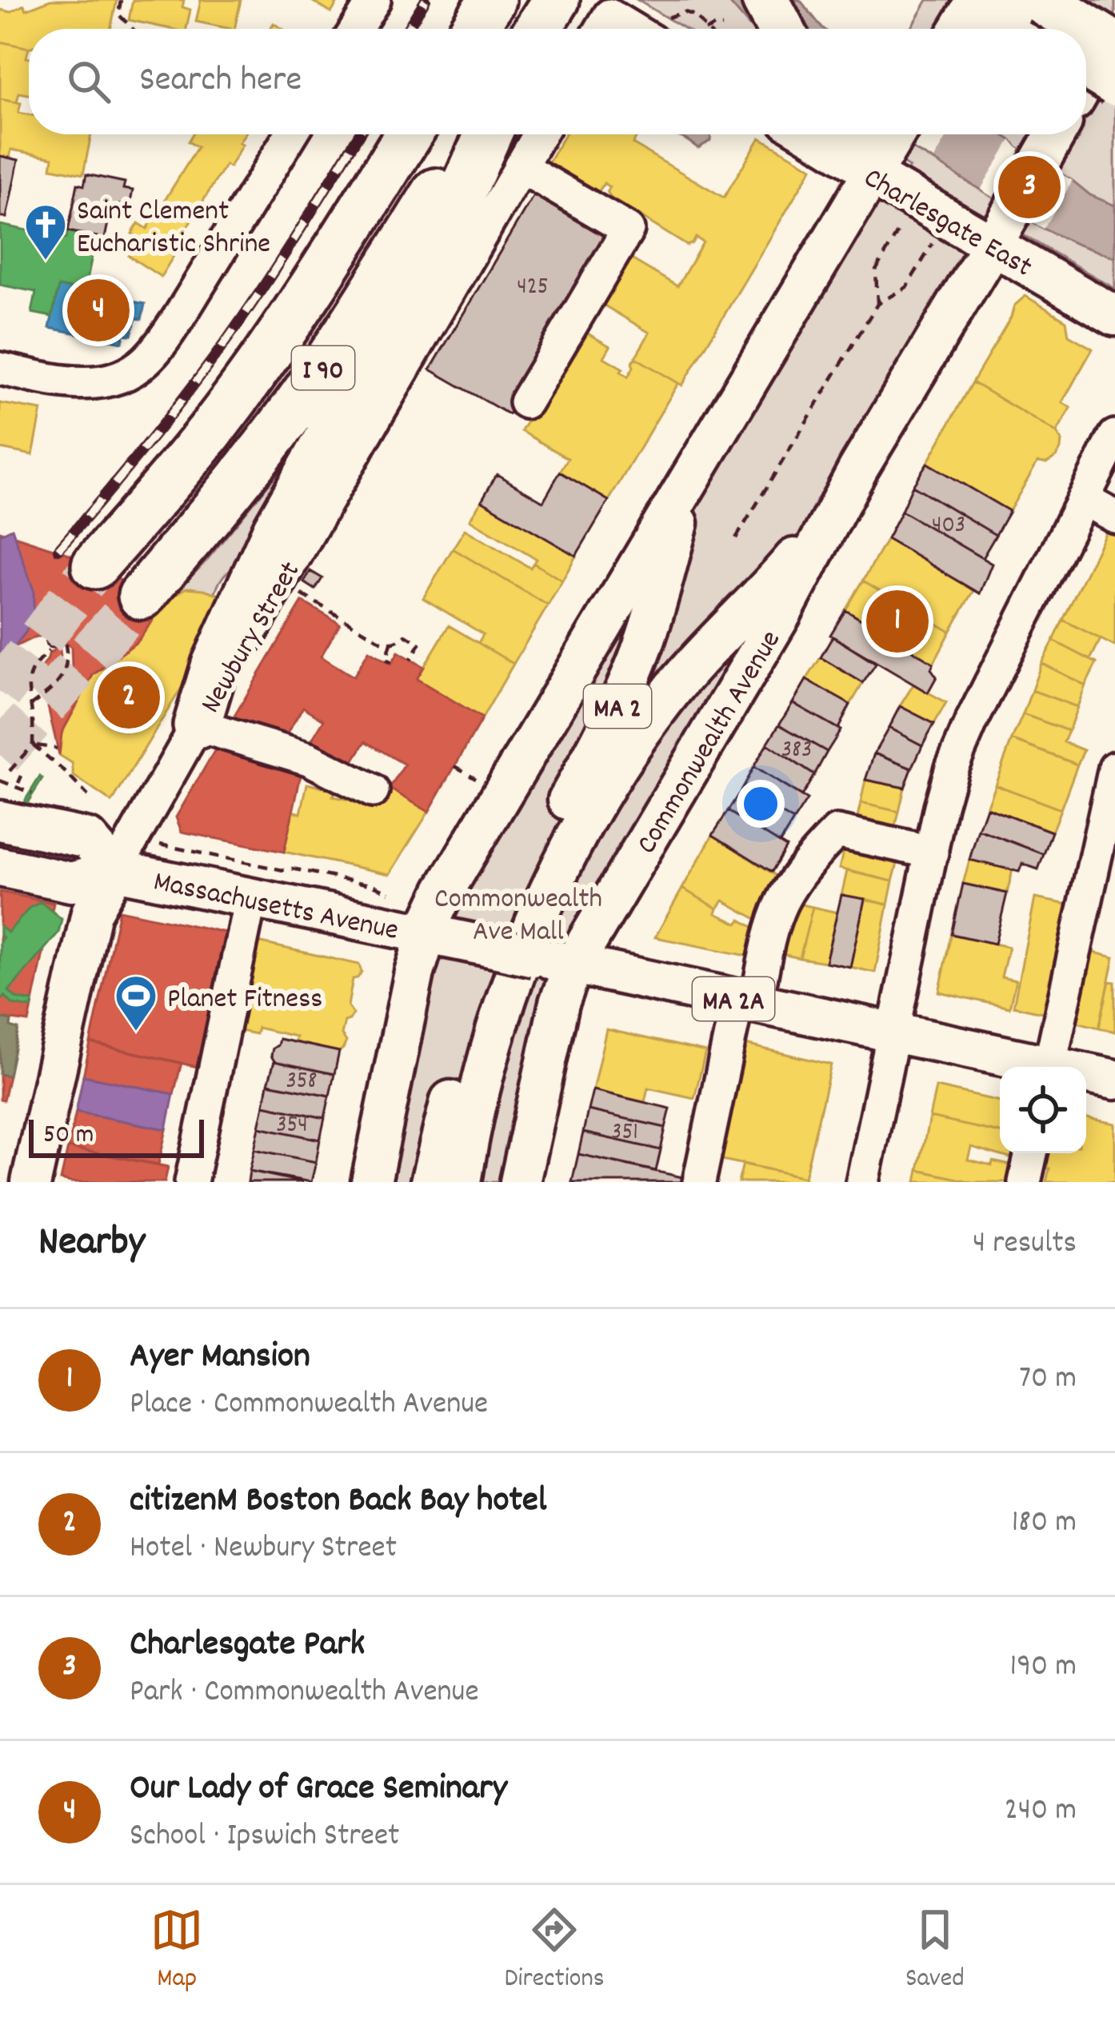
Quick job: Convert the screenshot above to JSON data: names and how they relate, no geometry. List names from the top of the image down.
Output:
{
  "streets": {
    "highway": ["I 90"],
    "main road": [
      "Charlesgate East",
      "Newbury Street",
      "MA 2",
      "Commonwealth Avenue",
      "Massachusetts Avenue",
      "MA 2A"
    ]
  },
  "crossings": [
    ["Charlesgate East", "MA 2"],
    ["Charlesgate East", "Commonwealth Avenue"],
    ["Newbury Street", "Massachusetts Avenue"],
    ["Commonwealth Avenue", "Massachusetts Avenue"]
  ],
  "parks": ["Commonwealth Ave Mall"],
  "places": {
    "church": ["Saint Clement Eucharistic Shrine"],
    "sports": ["Planet Fitness"]
  },
  "house_numbers": [
    "425",
    "403",
    "383",
    "358",
    "354",
    "351"
  ],
  "scale_bar": "50 m",
  "page": {
    "search": "Search here",
    "pins": [
      "3",
      "4",
      "1",
      "2"
    ],
    "scale": "50 m",
    "heading": ["Nearby", "4 results"],
    "list": [
      {
        "mark": "1",
        "name": "Ayer Mansion",
        "note": "Place · Commonwealth Avenue",
        "value": "70 m"
      },
      {
        "mark": "2",
        "name": "citizenM Boston Back Bay hotel",
        "note": "Hotel · Newbury Street",
        "value": "180 m"
      },
      {
        "mark": "3",
        "name": "Charlesgate Park",
        "note": "Park · Commonwealth Avenue",
        "value": "190 m"
      },
      {
        "mark": "4",
        "name": "Our Lady of Grace Seminary",
        "note": "School · Ipswich Street",
        "value": "240 m"
      }
    ],
    "nav": ["Map", "Directions", "Saved"]
  }
}
